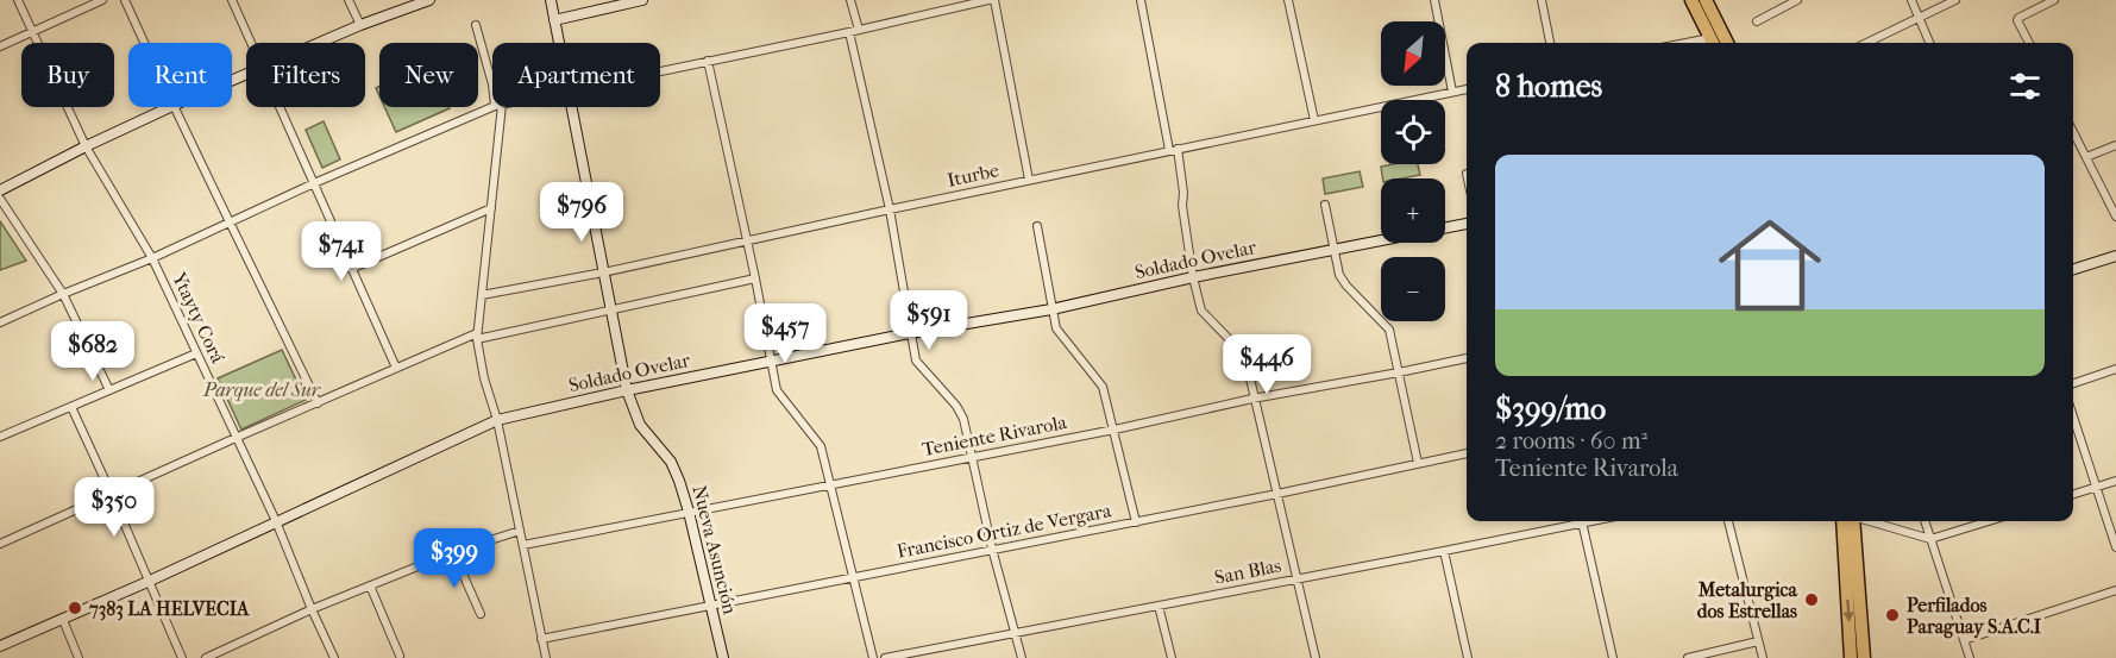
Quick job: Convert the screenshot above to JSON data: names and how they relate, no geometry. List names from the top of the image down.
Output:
{
  "streets": {
    "main road": ["Soldado Ovelar", "Nueva Asunción"],
    "street": [
      "Iturbe",
      "Ytayty Corá",
      "Teniente Rivarola",
      "Francisco Ortiz de Vergara",
      "San Blas"
    ]
  },
  "crossings": [
    ["Iturbe", "Nueva Asunción"],
    ["Soldado Ovelar", "Ytayty Corá"],
    ["Soldado Ovelar", "Nueva Asunción"],
    ["Teniente Rivarola", "Nueva Asunción"],
    ["Francisco Ortiz de Vergara", "Nueva Asunción"]
  ],
  "parks": ["Parque del Sur"],
  "places": ["Metalurgica dos Estrellas", "7383 LA HELVECIA", "Perfilados Paraguay S.A.C.I"],
  "north": "bottom left",
  "page": {
    "map_buttons": ["+", "−"],
    "chip": [
      "Buy",
      "Rent",
      "Filters",
      "New",
      "Apartment"
    ],
    "heading": "8 homes",
    "list": [
      {
        "name": "$399/mo",
        "note": "2 rooms · 60 m² · Teniente Rivarola"
      }
    ],
    "price": [
      "$796",
      "$741",
      "$591",
      "$457",
      "$682",
      "$446",
      "$350",
      "$399"
    ]
  }
}
